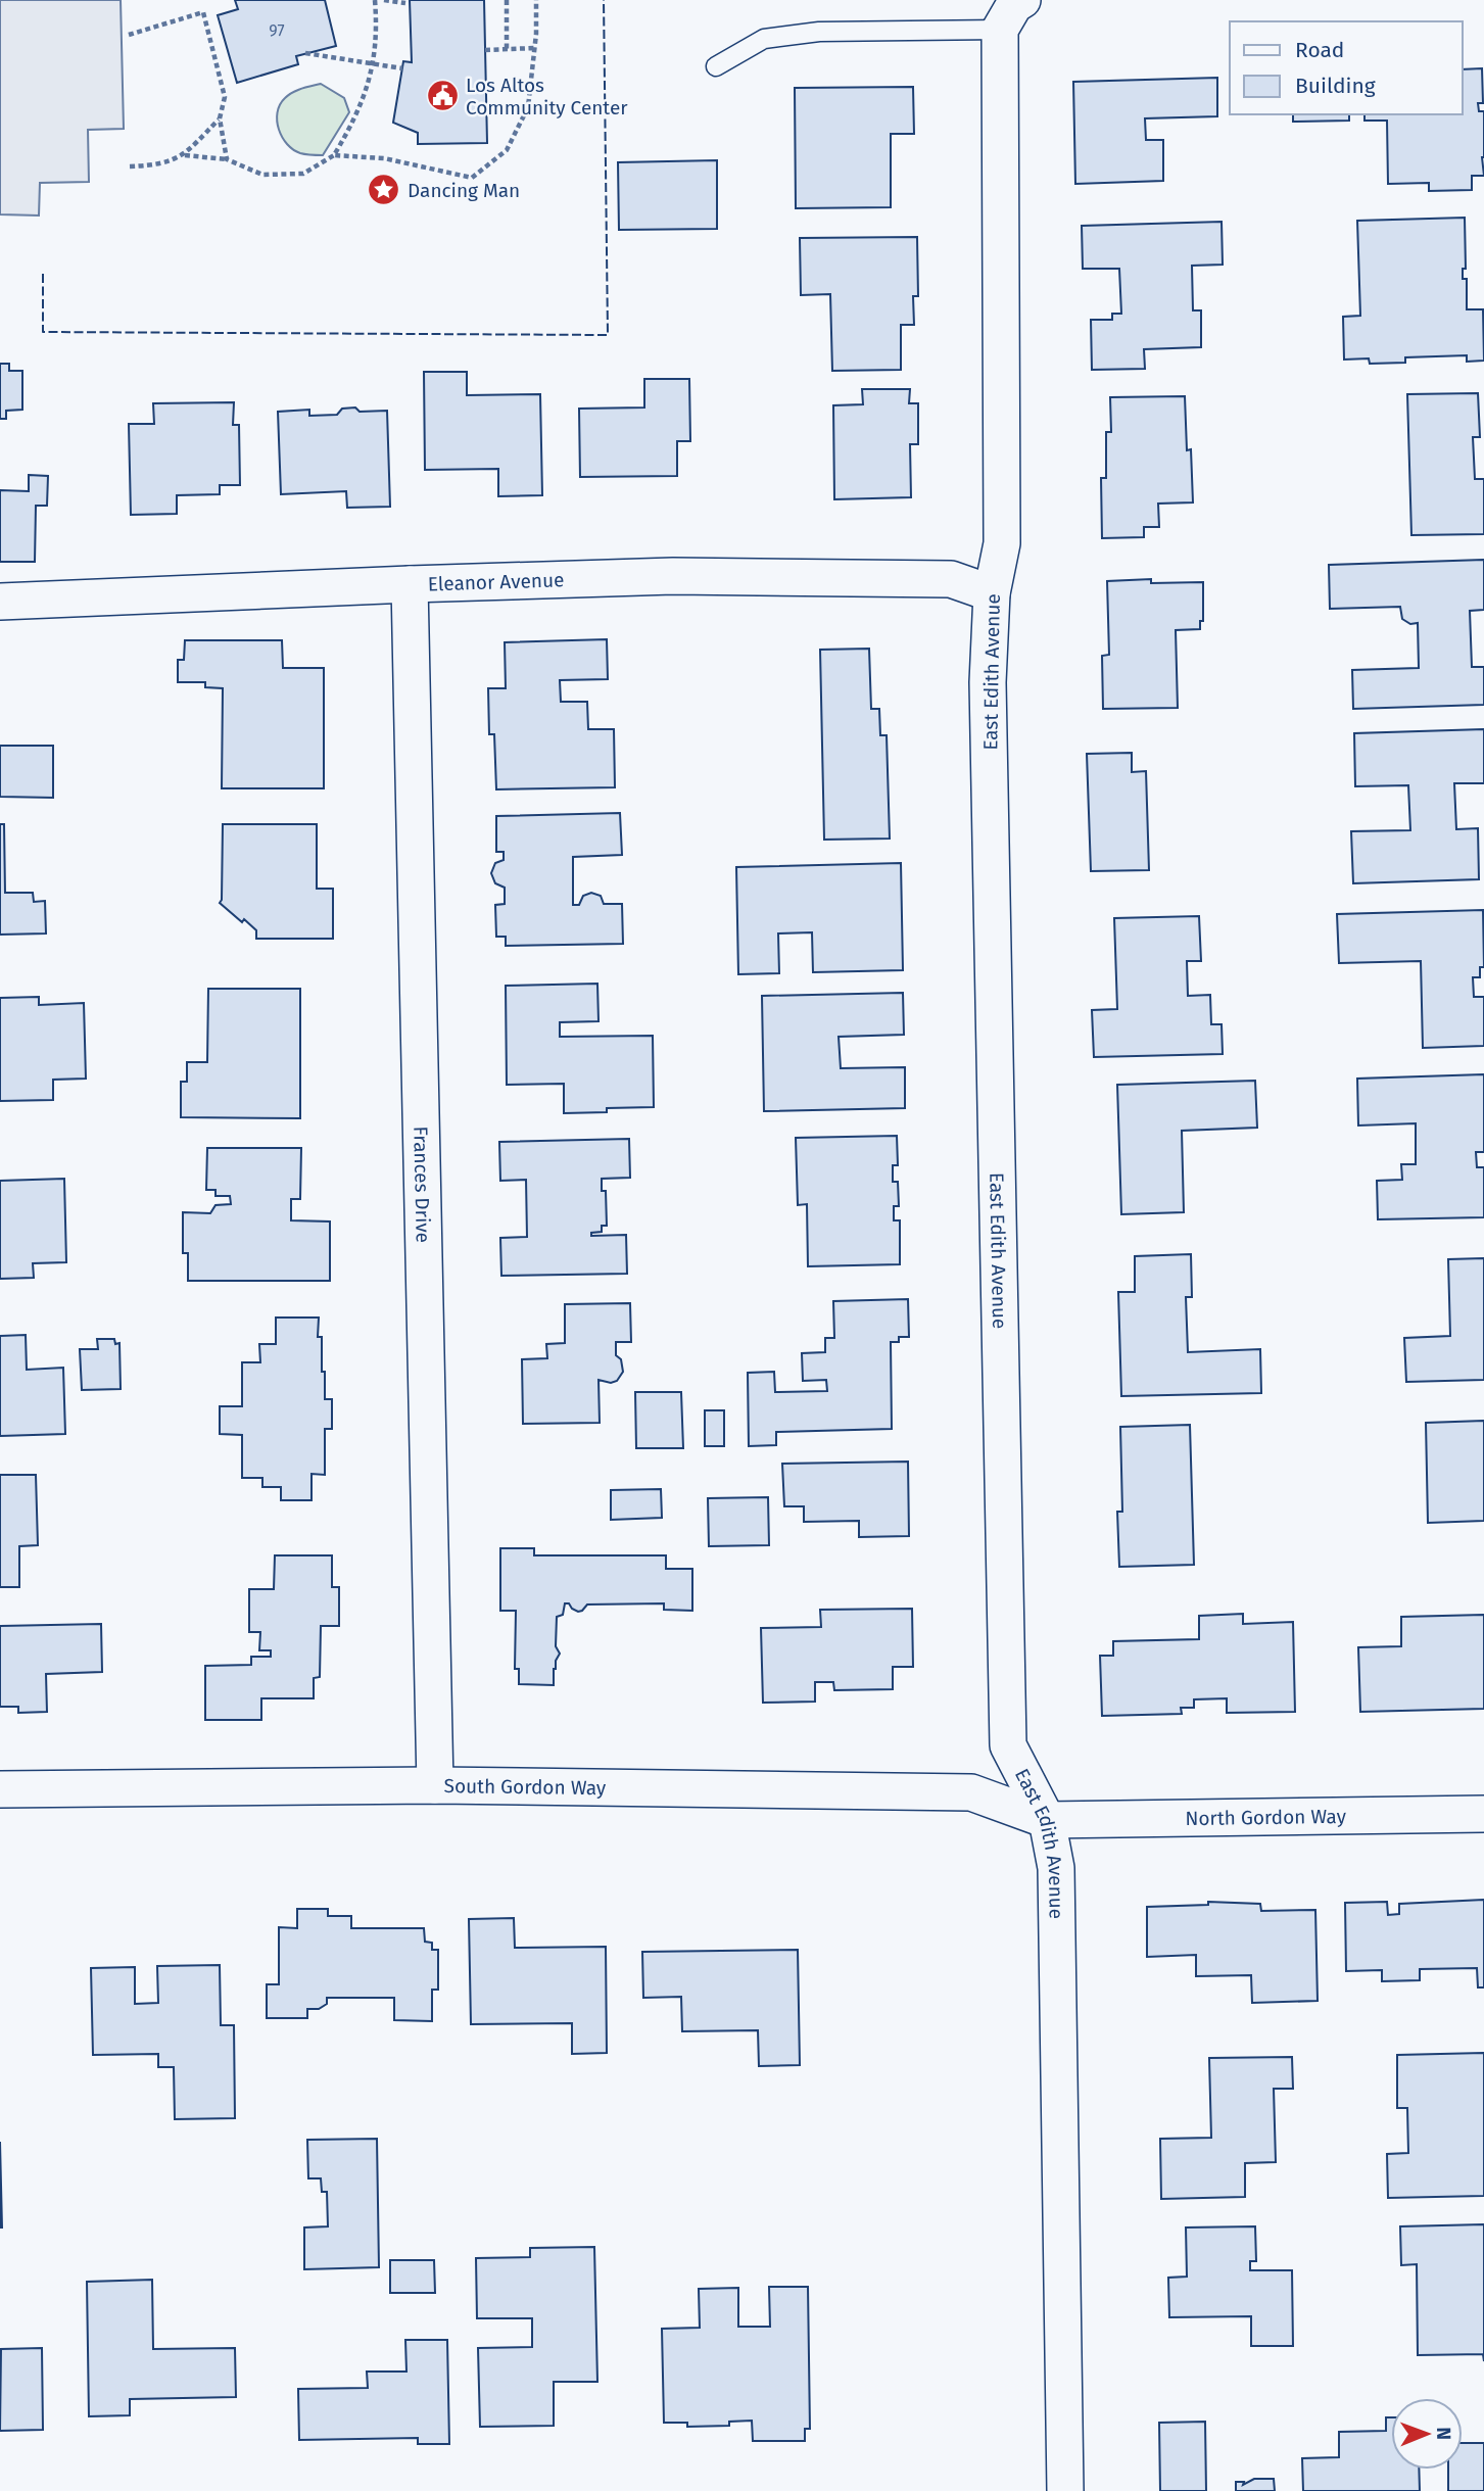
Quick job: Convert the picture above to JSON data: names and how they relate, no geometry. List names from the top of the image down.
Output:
{
  "streets": {
    "street": [
      "Eleanor Avenue",
      "East Edith Avenue",
      "Frances Drive",
      "South Gordon Way",
      "North Gordon Way"
    ]
  },
  "crossings": [
    ["Eleanor Avenue", "East Edith Avenue"],
    ["Eleanor Avenue", "Frances Drive"],
    ["East Edith Avenue", "South Gordon Way"],
    ["East Edith Avenue", "North Gordon Way"],
    ["Frances Drive", "South Gordon Way"],
    ["South Gordon Way", "North Gordon Way"]
  ],
  "places": {
    "public building": ["Los Altos Community Center"],
    "place": ["Dancing Man"]
  },
  "house_numbers": ["97"],
  "legend": ["Road", "Building"],
  "north": "right"
}
